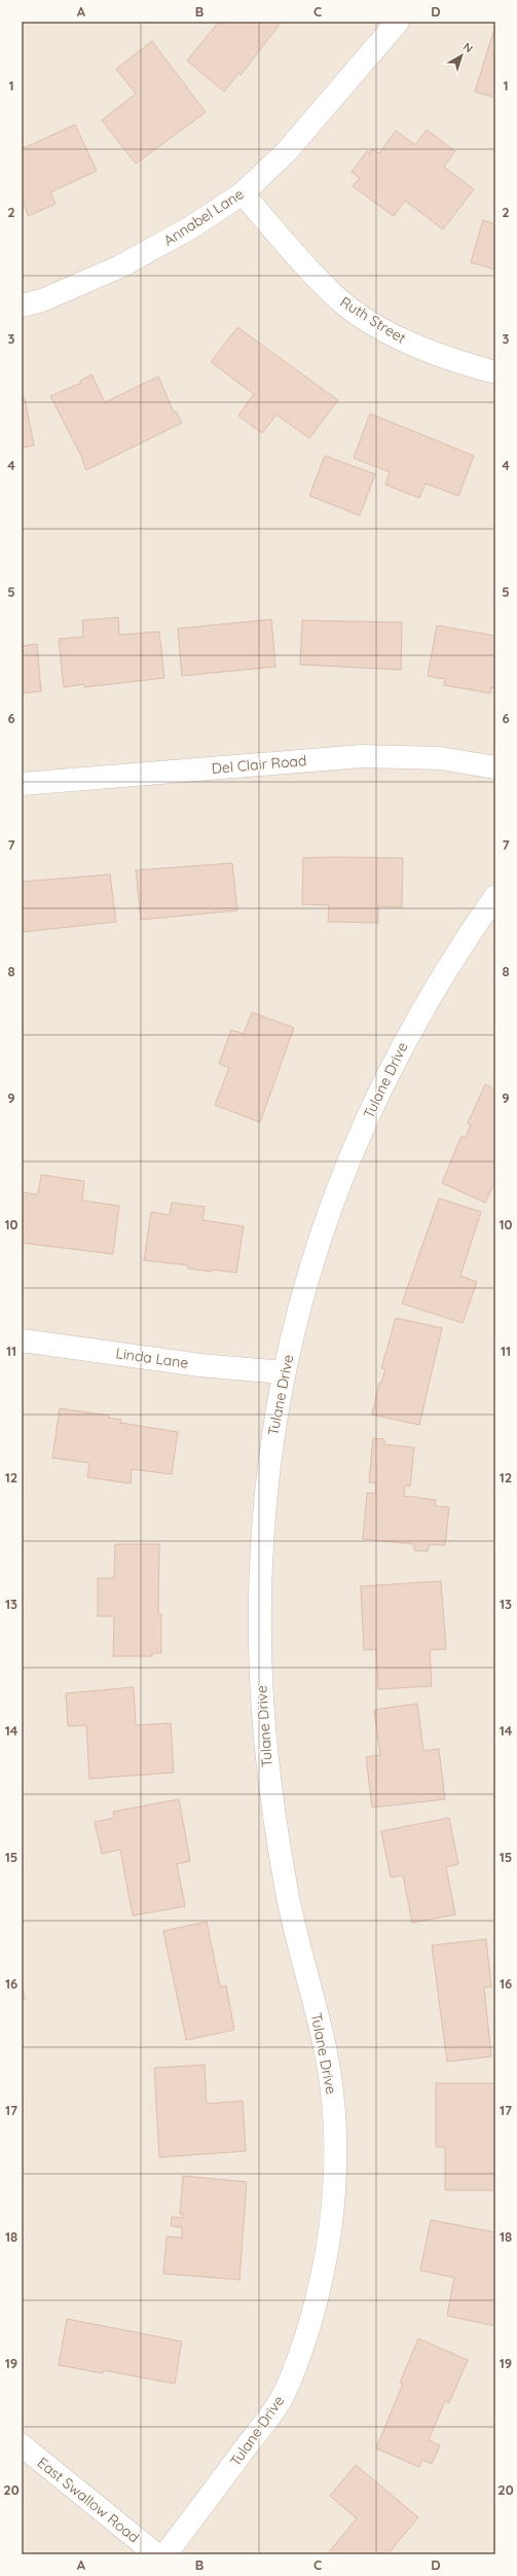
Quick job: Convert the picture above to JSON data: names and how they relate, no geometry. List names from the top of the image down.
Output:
{
  "streets": {
    "street": [
      "Annabel Lane",
      "Ruth Street",
      "Del Clair Road",
      "Tulane Drive",
      "Linda Lane",
      "East Swallow Road"
    ]
  },
  "crossings": [
    ["Annabel Lane", "Ruth Street"],
    ["Tulane Drive", "Linda Lane"]
  ],
  "north": "top right",
  "grid": {
    "columns": [
      "A",
      "B",
      "C",
      "D"
    ],
    "rows": [
      "1",
      "2",
      "3",
      "4",
      "5",
      "6",
      "7",
      "8",
      "9",
      "10",
      "11",
      "12",
      "13",
      "14",
      "15",
      "16",
      "17",
      "18",
      "19",
      "20"
    ]
  }
}
